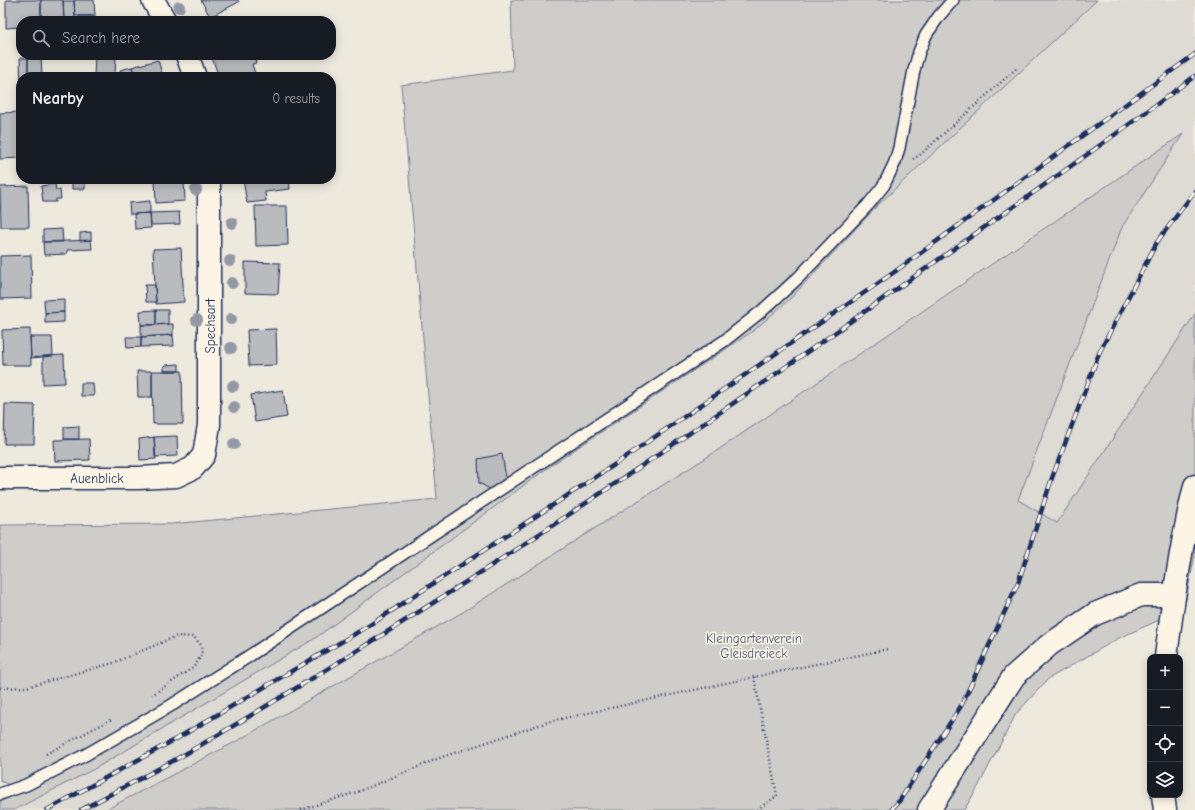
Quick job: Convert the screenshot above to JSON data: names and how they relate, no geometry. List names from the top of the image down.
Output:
{
  "streets": {
    "street": ["Spechsart", "Auenblick"]
  },
  "crossings": [
    ["Spechsart", "Auenblick"]
  ],
  "parks": ["Kleingartenverein Gleisdreieck"],
  "page": {
    "search": "Search here",
    "heading": ["Nearby", "0 results"],
    "map_buttons": ["+", "−"]
  }
}
